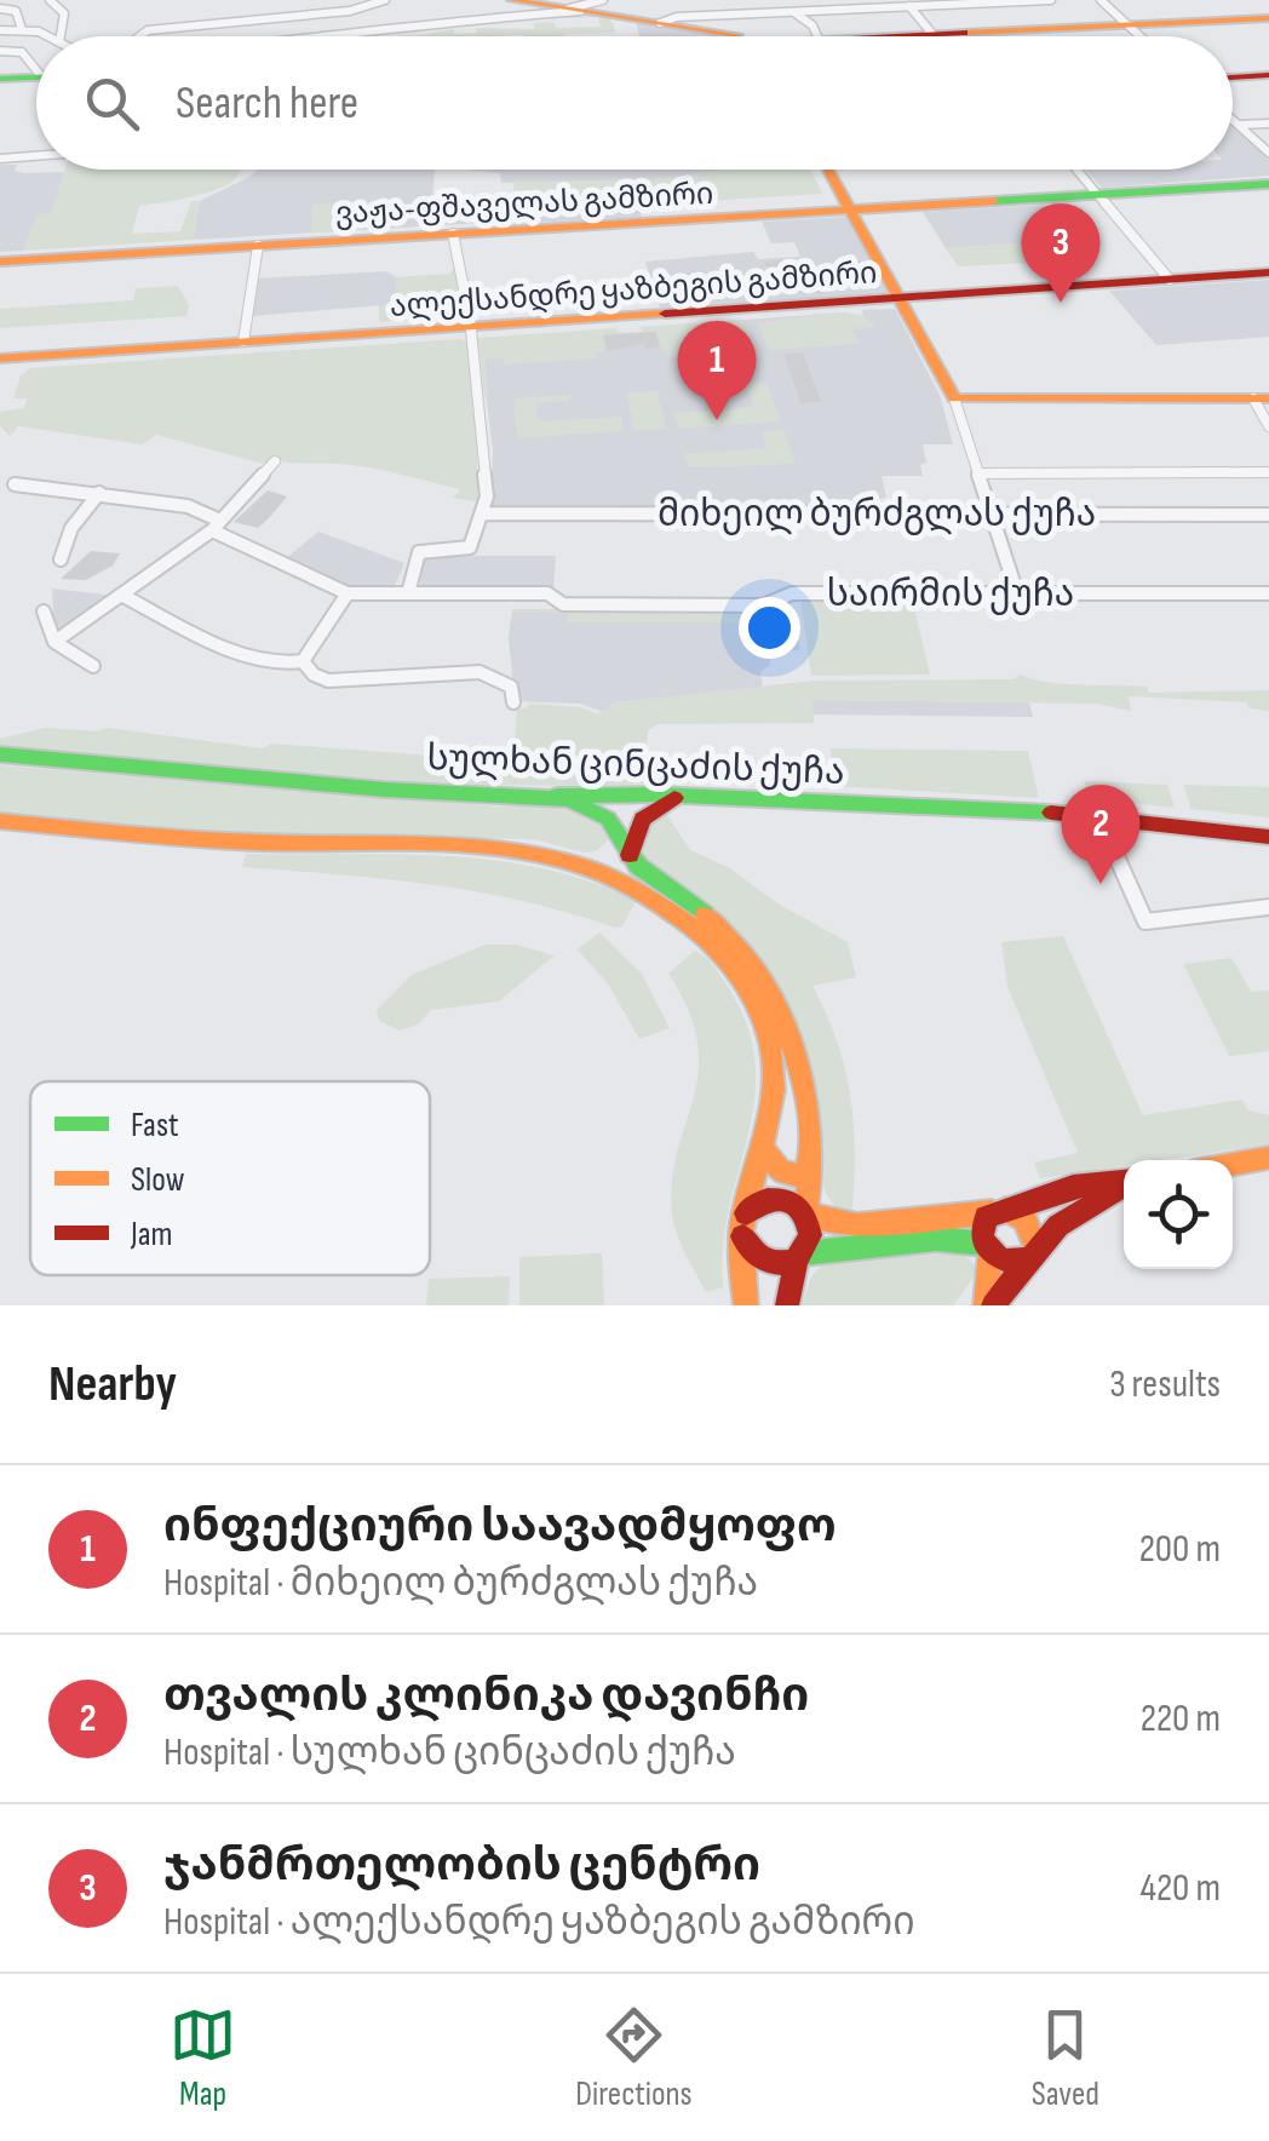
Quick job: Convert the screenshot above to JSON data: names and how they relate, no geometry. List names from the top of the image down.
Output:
{
  "streets": {
    "main road": ["ვაჟა-ფშაველას გამზირი", "ალექსანდრე ყაზბეგის გამზირი", "სულხან ცინცაძის ქუჩა"],
    "street": ["მიხეილ ბურძგლას ქუჩა", "საირმის ქუჩა"]
  },
  "legend": ["Fast", "Slow", "Jam"],
  "page": {
    "search": "Search here",
    "pins": ["3", "1", "2"],
    "heading": ["Nearby", "3 results"],
    "list": [
      {
        "mark": "1",
        "name": "ინფექციური საავადმყოფო",
        "note": "Hospital · მიხეილ ბურძგლას ქუჩა",
        "value": "200 m"
      },
      {
        "mark": "2",
        "name": "თვალის კლინიკა დავინჩი",
        "note": "Hospital · სულხან ცინცაძის ქუჩა",
        "value": "220 m"
      },
      {
        "mark": "3",
        "name": "ჯანმრთელობის ცენტრი",
        "note": "Hospital · ალექსანდრე ყაზბეგის გამზირი",
        "value": "420 m"
      }
    ],
    "nav": ["Map", "Directions", "Saved"]
  }
}
